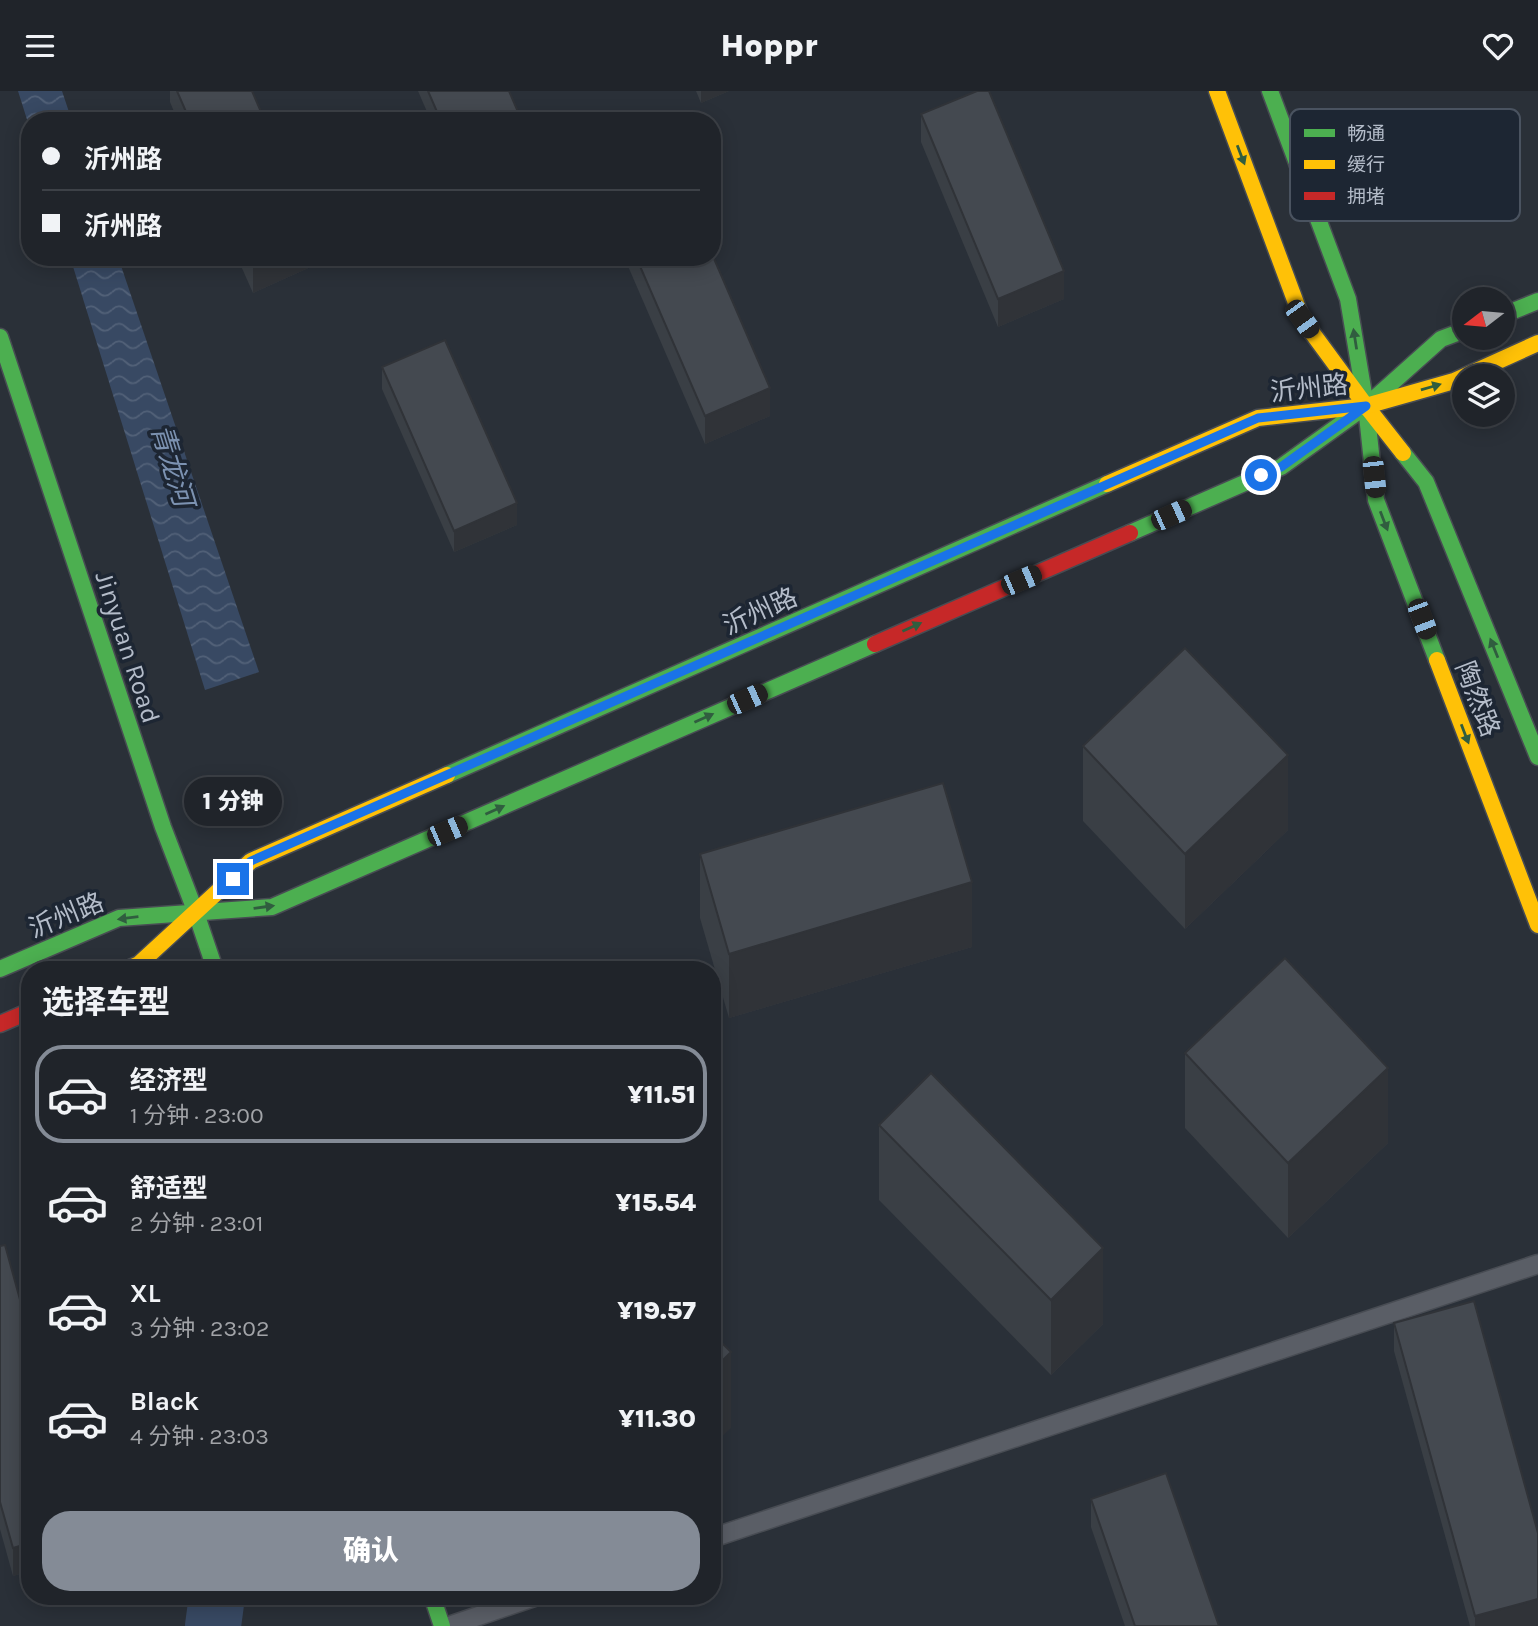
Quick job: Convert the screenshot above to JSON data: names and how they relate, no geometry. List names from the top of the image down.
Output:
{
  "streets": {
    "main road": ["沂州路", "Jinyuan Road", "陶然路"]
  },
  "crossings": [
    ["沂州路", "Jinyuan Road"],
    ["沂州路", "陶然路"]
  ],
  "water": ["青龙河"],
  "legend": ["畅通", "缓行", "拥堵"],
  "north": "left",
  "page": {
    "header": "Hoppr",
    "banner": ["沂州路", "沂州路"],
    "bubble": "1 分钟",
    "heading": "选择车型",
    "list": [
      {
        "name": "经济型",
        "note": "1 分钟 · 23:00",
        "value": "¥11.51"
      },
      {
        "name": "舒适型",
        "note": "2 分钟 · 23:01",
        "value": "¥15.54"
      },
      {
        "name": "XL",
        "note": "3 分钟 · 23:02",
        "value": "¥19.57"
      },
      {
        "name": "Black",
        "note": "4 分钟 · 23:03",
        "value": "¥11.30"
      }
    ],
    "buttons": "确认"
  }
}
